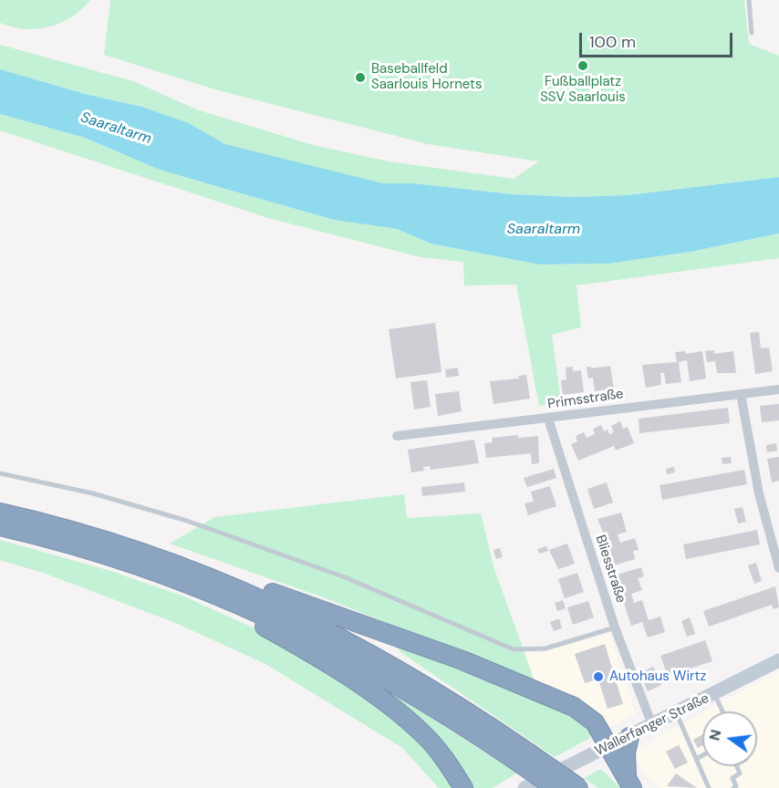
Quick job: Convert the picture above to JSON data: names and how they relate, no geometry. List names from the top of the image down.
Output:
{
  "streets": {
    "main road": ["Wallerfanger Straße"],
    "street": ["Primsstraße", "Bliesstraße"]
  },
  "crossings": [
    ["Primsstraße", "Bliesstraße"],
    ["Bliesstraße", "Wallerfanger Straße"]
  ],
  "water": ["Saaraltarm"],
  "places": ["Fußballplatz SSV Saarlouis", "Baseballfeld Saarlouis Hornets", "Autohaus Wirtz"],
  "scale_bar": "100 m",
  "north": "left"
}
